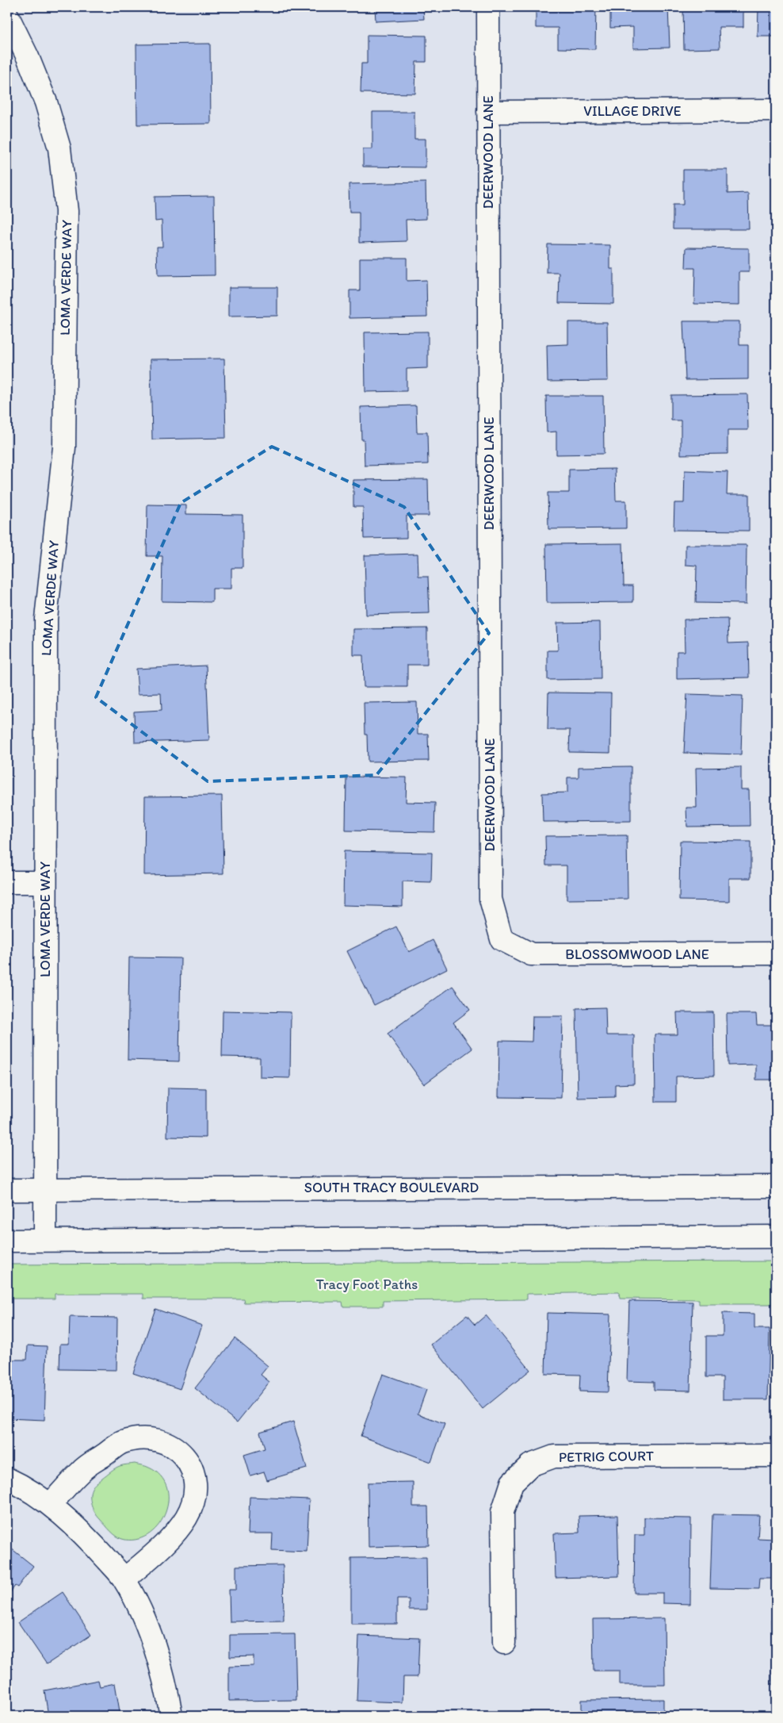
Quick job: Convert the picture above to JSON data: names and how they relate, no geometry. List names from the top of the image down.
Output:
{
  "streets": {
    "street": [
      "VILLAGE DRIVE",
      "DEERWOOD LANE",
      "LOMA VERDE WAY",
      "BLOSSOMWOOD LANE",
      "SOUTH TRACY BOULEVARD",
      "PETRIG COURT"
    ]
  },
  "crossings": [
    ["VILLAGE DRIVE", "DEERWOOD LANE"],
    ["DEERWOOD LANE", "BLOSSOMWOOD LANE"],
    ["LOMA VERDE WAY", "SOUTH TRACY BOULEVARD"]
  ],
  "parks": ["Tracy Foot Paths"]
}
